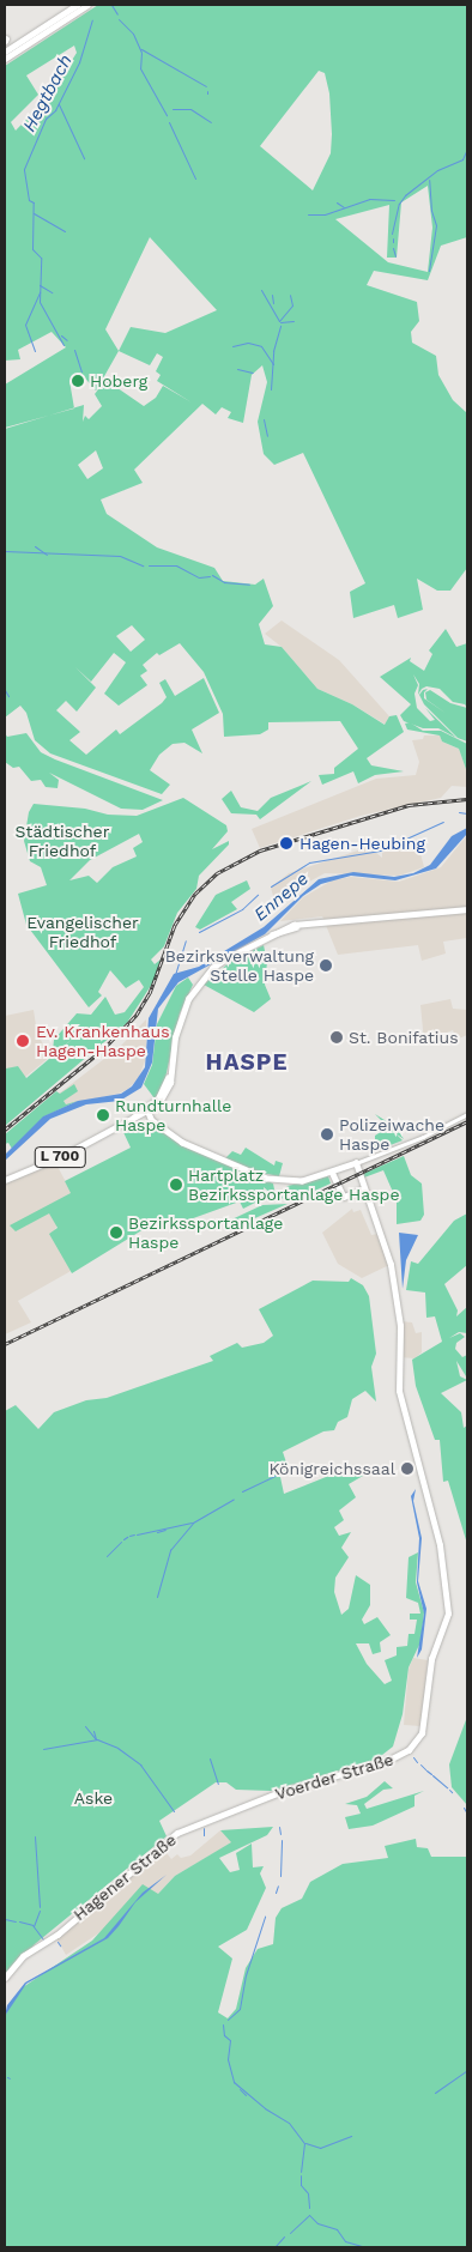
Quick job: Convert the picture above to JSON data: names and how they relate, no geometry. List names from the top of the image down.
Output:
{
  "streets": {
    "main road": ["L 700", "Voerder Straße", "Hagener Straße"]
  },
  "crossings": [
    ["Voerder Straße", "Hagener Straße"]
  ],
  "districts": ["HASPE"],
  "water": ["Hegtbach", "Ennepe"],
  "parks": ["Städtischer Friedhof", "Evangelischer Friedhof", "Aske"],
  "places": [
    "Hoberg",
    "Hagen-Heubing",
    "Bezirksverwaltung Stelle Haspe",
    "St. Bonifatius",
    "Ev. Krankenhaus Hagen-Haspe",
    "Rundturnhalle Haspe",
    "Polizeiwache Haspe",
    "Hartplatz Bezirkssportanlage Haspe",
    "Bezirkssportanlage Haspe",
    "Königreichssaal"
  ]
}
